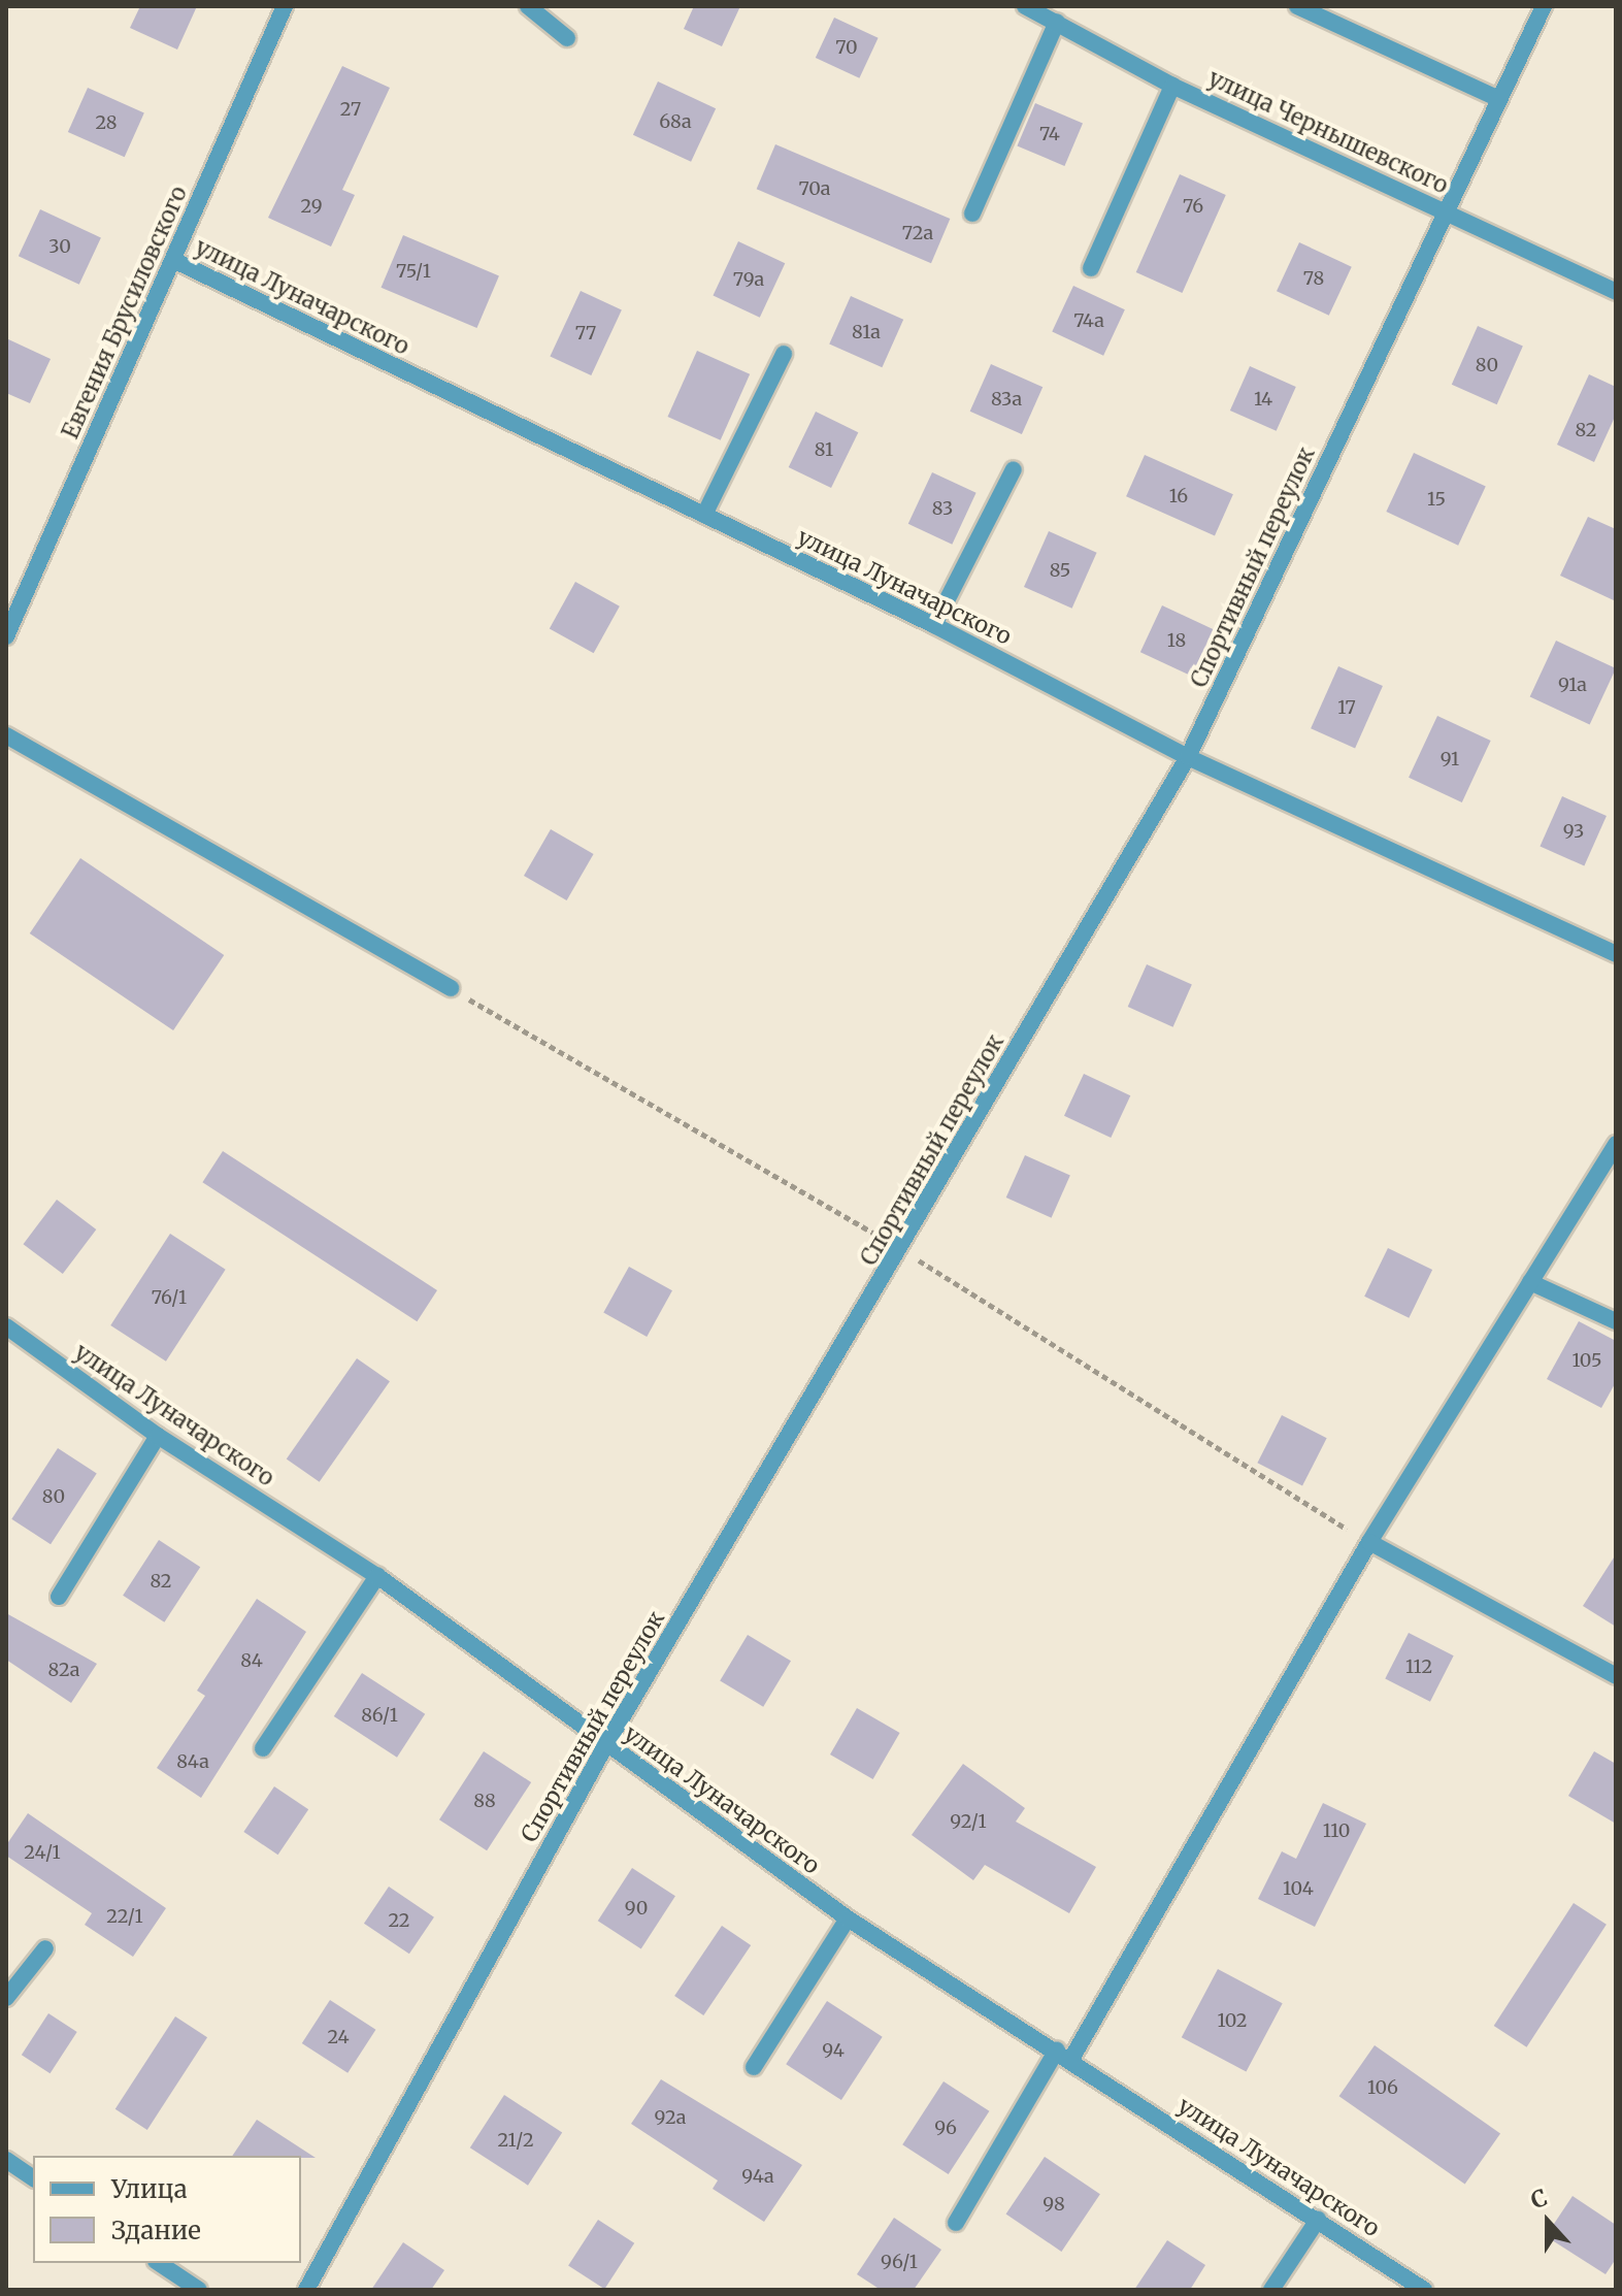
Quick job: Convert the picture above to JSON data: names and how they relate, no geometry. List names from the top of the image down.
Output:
{
  "streets": {
    "street": [
      "улица Чернышевского",
      "улица Луначарского",
      "Евгения Брусиловского",
      "Спортивный переулок"
    ]
  },
  "crossings": [
    ["улица Чернышевского", "Спортивный переулок"],
    ["улица Луначарского", "Евгения Брусиловского"],
    ["улица Луначарского", "Спортивный переулок"]
  ],
  "house_numbers": [
    "70",
    "27",
    "68а",
    "28",
    "74",
    "70а",
    "29",
    "76",
    "72а",
    "30",
    "75/1",
    "78",
    "79а",
    "74а",
    "81а",
    "77",
    "80",
    "83а",
    "14",
    "82",
    "81",
    "16",
    "15",
    "83",
    "85",
    "18",
    "91а",
    "17",
    "91",
    "93",
    "76/1",
    "105",
    "80",
    "82",
    "84",
    "112",
    "82а",
    "86/1",
    "84а",
    "88",
    "92/1",
    "110",
    "24/1",
    "104",
    "90",
    "22/1",
    "22",
    "102",
    "24",
    "94",
    "106",
    "92а",
    "96",
    "21/2",
    "94а",
    "98",
    "96/1"
  ],
  "legend": ["Улица", "Здание"],
  "north": "top"
}
